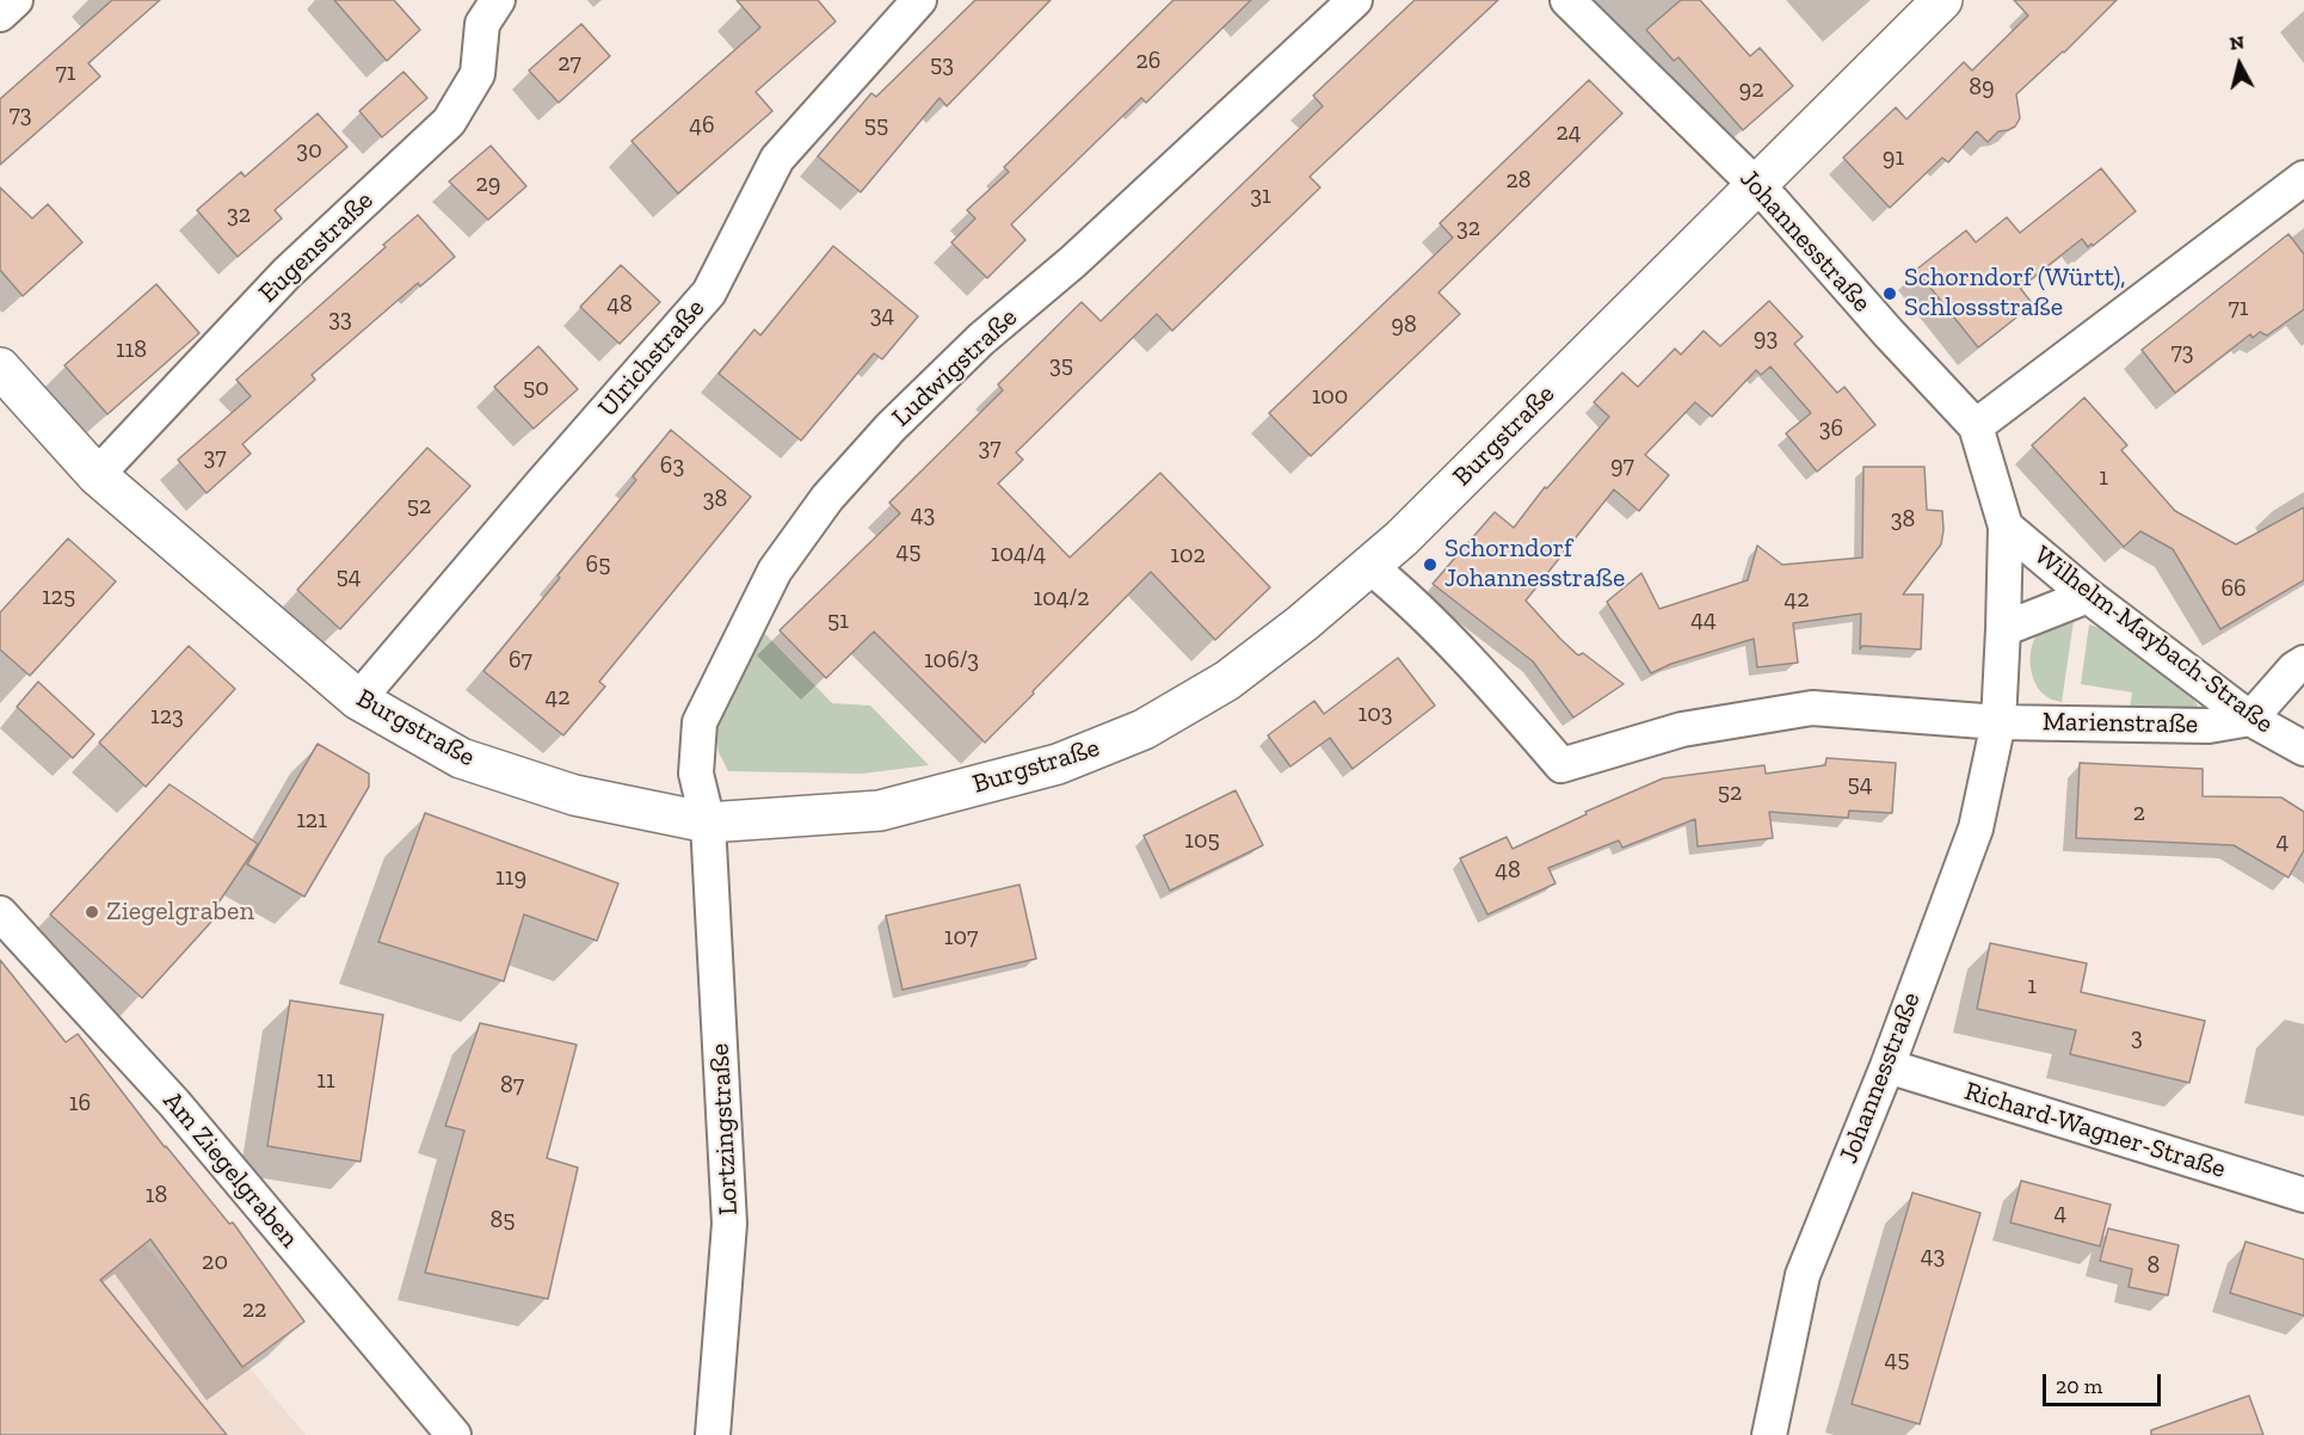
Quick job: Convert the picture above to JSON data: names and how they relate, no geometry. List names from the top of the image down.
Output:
{
  "streets": {
    "street": [
      "Johannesstraße",
      "Eugenstraße",
      "Ulrichstraße",
      "Ludwigstraße",
      "Burgstraße",
      "Wilhelm-Maybach-Straße",
      "Marienstraße",
      "Lortzingstraße",
      "Richard-Wagner-Straße",
      "Am Ziegelgraben"
    ]
  },
  "crossings": [
    ["Johannesstraße", "Burgstraße"],
    ["Johannesstraße", "Wilhelm-Maybach-Straße"],
    ["Johannesstraße", "Marienstraße"],
    ["Johannesstraße", "Richard-Wagner-Straße"],
    ["Eugenstraße", "Burgstraße"],
    ["Ulrichstraße", "Burgstraße"],
    ["Ludwigstraße", "Burgstraße"],
    ["Ludwigstraße", "Lortzingstraße"],
    ["Burgstraße", "Lortzingstraße"],
    ["Wilhelm-Maybach-Straße", "Marienstraße"]
  ],
  "places": ["Schorndorf (Württ), Schlossstraße", "Schorndorf Johannesstraße", "Ziegelgraben"],
  "house_numbers": [
    "26",
    "27",
    "53",
    "71",
    "89",
    "92",
    "73",
    "46",
    "55",
    "24",
    "30",
    "91",
    "28",
    "29",
    "31",
    "32",
    "32",
    "48",
    "71",
    "34",
    "33",
    "98",
    "93",
    "118",
    "73",
    "35",
    "50",
    "100",
    "36",
    "37",
    "37",
    "63",
    "97",
    "1",
    "38",
    "52",
    "43",
    "38",
    "45",
    "104/4",
    "102",
    "65",
    "54",
    "66",
    "125",
    "104/2",
    "42",
    "44",
    "51",
    "67",
    "106/3",
    "42",
    "103",
    "123",
    "54",
    "52",
    "2",
    "121",
    "105",
    "4",
    "48",
    "119",
    "107",
    "1",
    "3",
    "11",
    "87",
    "16",
    "18",
    "4",
    "85",
    "43",
    "20",
    "8",
    "22",
    "45"
  ],
  "scale_bar": "20 m",
  "north": "top"
}
